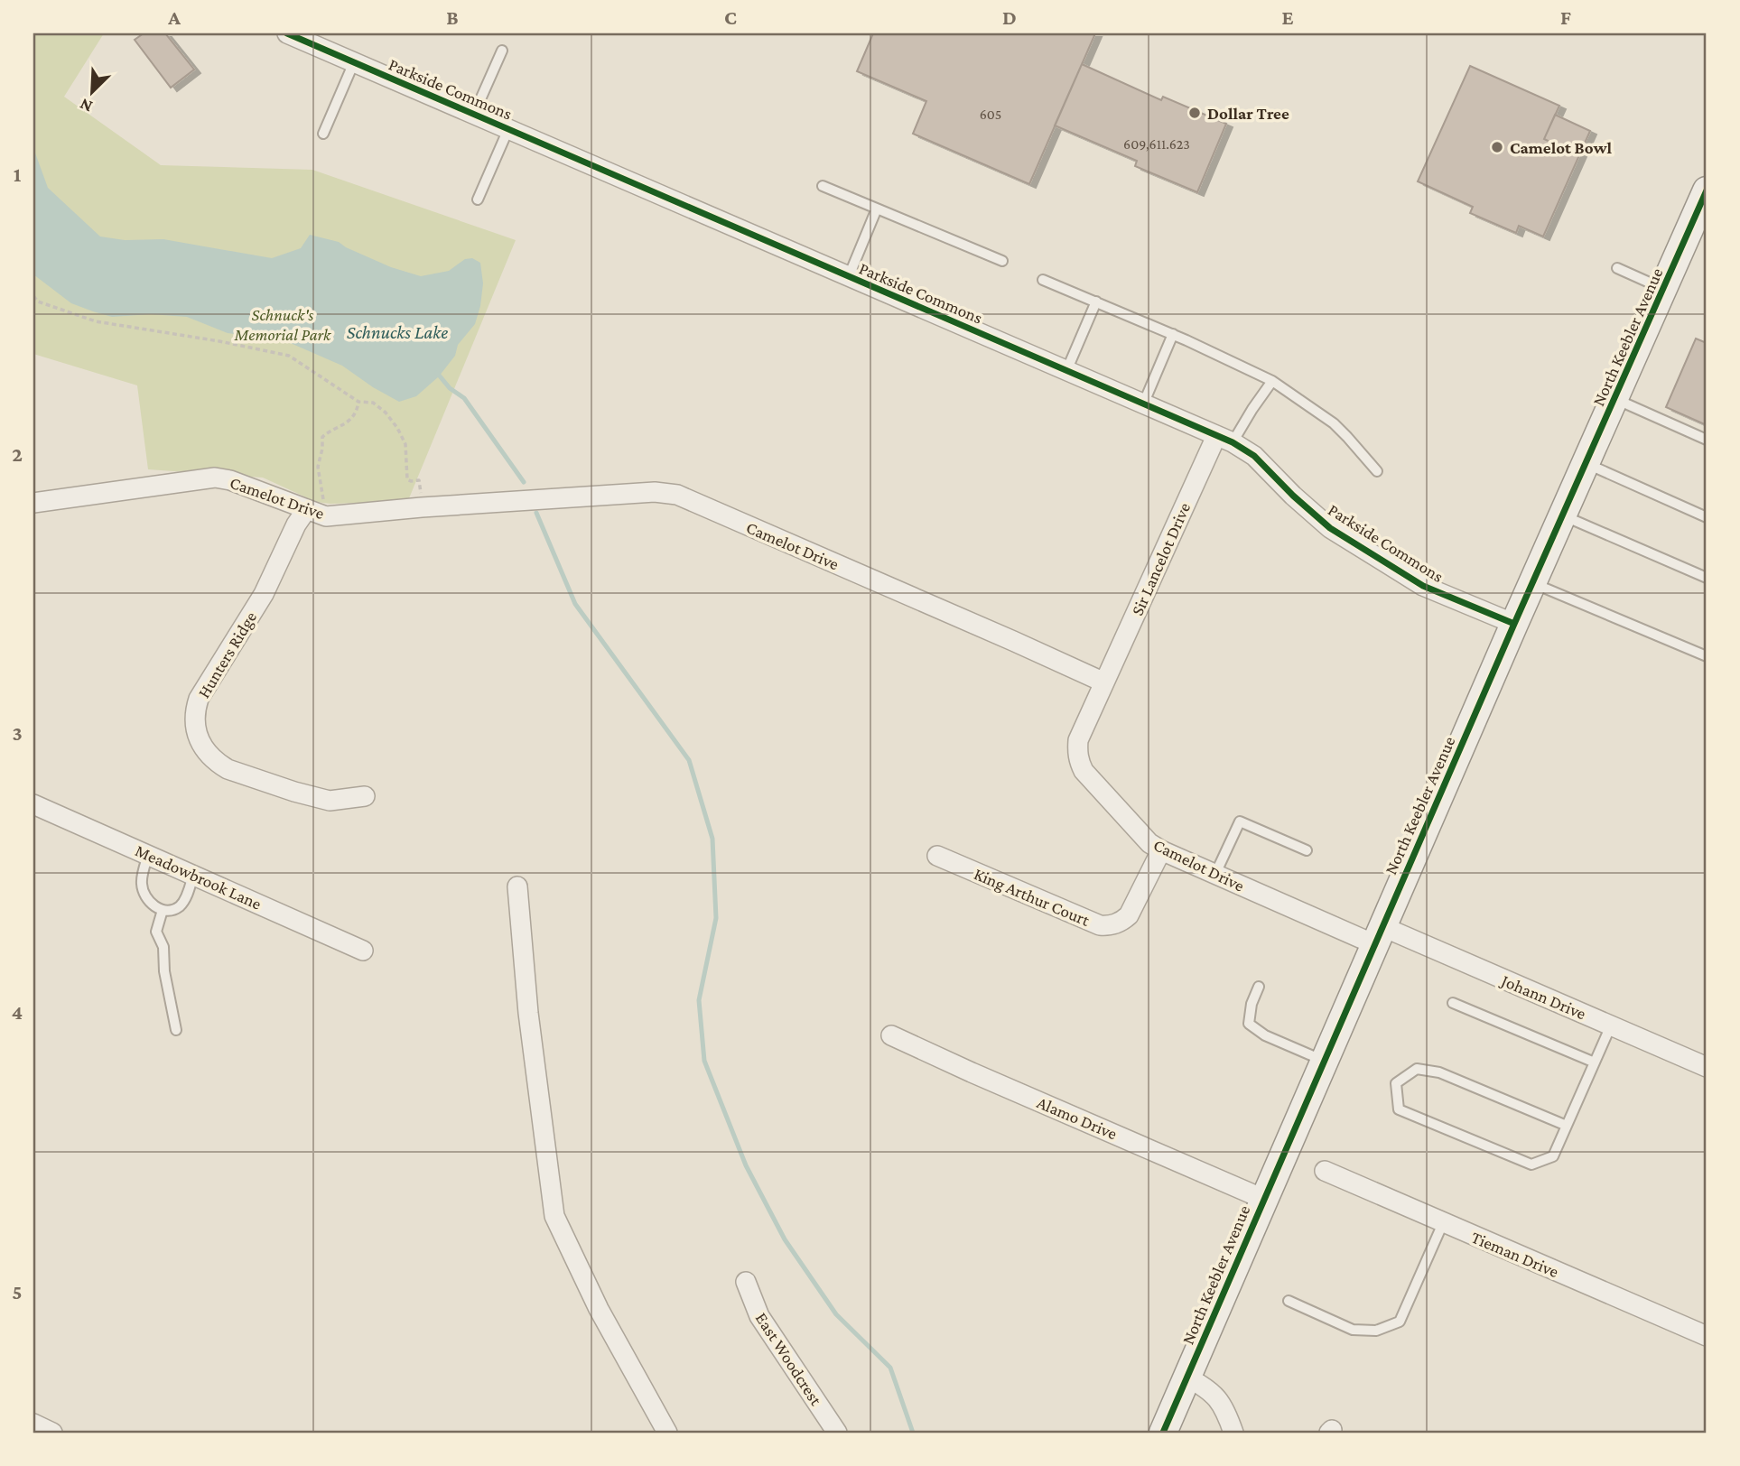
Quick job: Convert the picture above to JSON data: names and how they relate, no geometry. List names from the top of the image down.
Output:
{
  "streets": {
    "street": [
      "Parkside Commons",
      "North Keebler Avenue",
      "Camelot Drive",
      "Sir Lancelot Drive",
      "Hunters Ridge",
      "Meadowbrook Lane",
      "King Arthur Court",
      "Johann Drive",
      "Alamo Drive",
      "Tieman Drive",
      "East Woodcrest"
    ]
  },
  "crossings": [
    ["Parkside Commons", "North Keebler Avenue"],
    ["Parkside Commons", "Sir Lancelot Drive"],
    ["North Keebler Avenue", "Camelot Drive"],
    ["North Keebler Avenue", "Johann Drive"],
    ["North Keebler Avenue", "Alamo Drive"],
    ["Camelot Drive", "Sir Lancelot Drive"],
    ["Camelot Drive", "Hunters Ridge"],
    ["Camelot Drive", "King Arthur Court"],
    ["Camelot Drive", "Johann Drive"]
  ],
  "water": ["Schnucks Lake"],
  "parks": ["Schnuck's Memorial Park"],
  "places": ["Dollar Tree", "Camelot Bowl"],
  "house_numbers": ["605", "609,611.623"],
  "north": "bottom left",
  "grid": {
    "columns": [
      "A",
      "B",
      "C",
      "D",
      "E",
      "F"
    ],
    "rows": [
      "1",
      "2",
      "3",
      "4",
      "5"
    ]
  }
}
